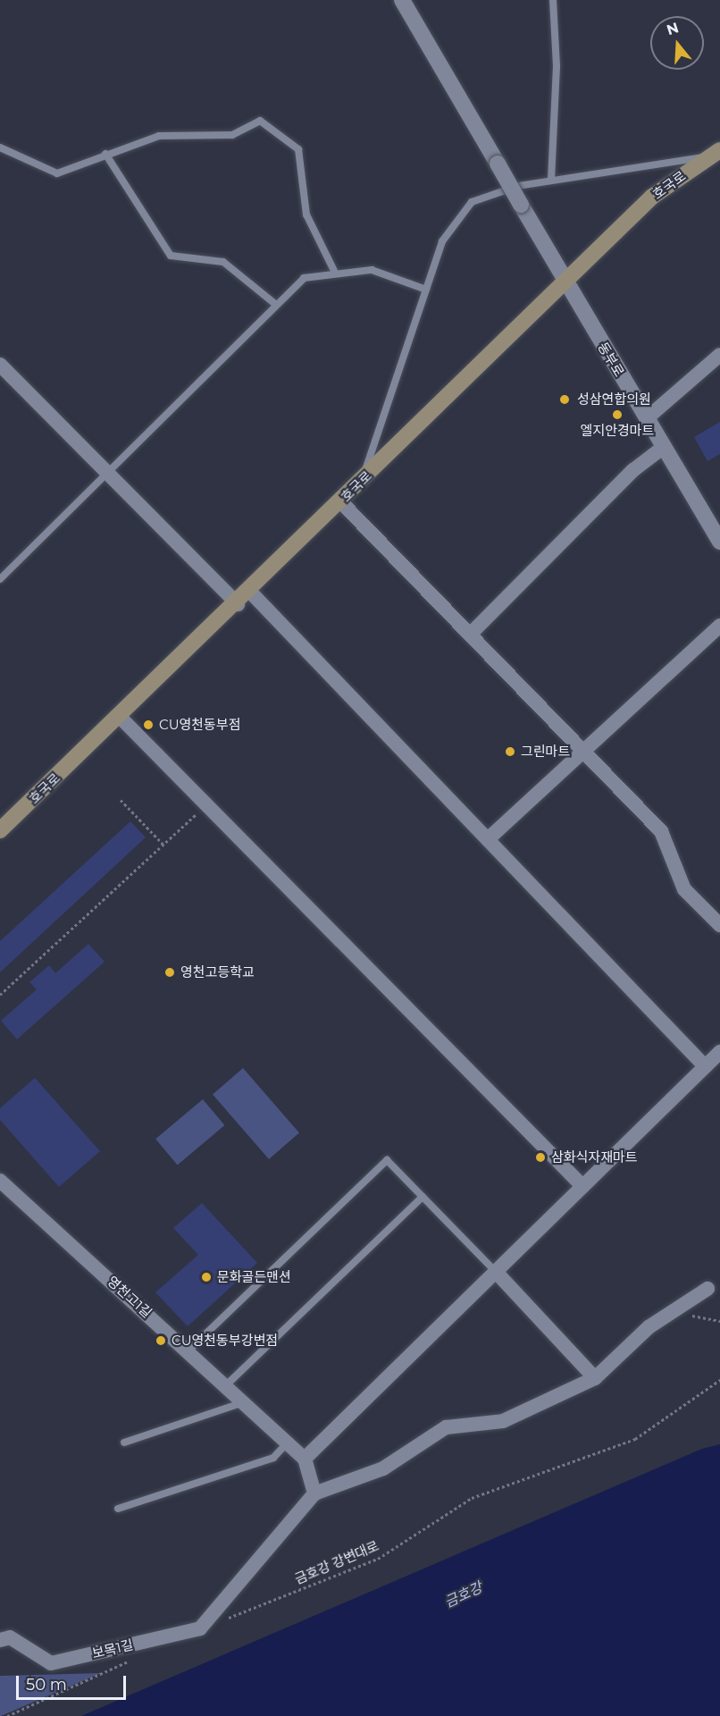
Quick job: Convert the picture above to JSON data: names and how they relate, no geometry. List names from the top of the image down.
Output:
{
  "streets": {
    "main road": ["호국로"],
    "street": ["동부로", "영천고1길", "보목1길"],
    "path": ["금호강 강변대로"]
  },
  "crossings": [
    ["호국로", "동부로"],
    ["금호강 강변대로", "보목1길"]
  ],
  "water": ["금호강"],
  "places": [
    "성삼연합의원",
    "엘지안경마트",
    "CU영천동부점",
    "그린마트",
    "영천고등학교",
    "삼화식자재마트",
    "문화골든맨션",
    "CU영천동부강변점"
  ],
  "scale_bar": "50 m",
  "north": "top"
}
